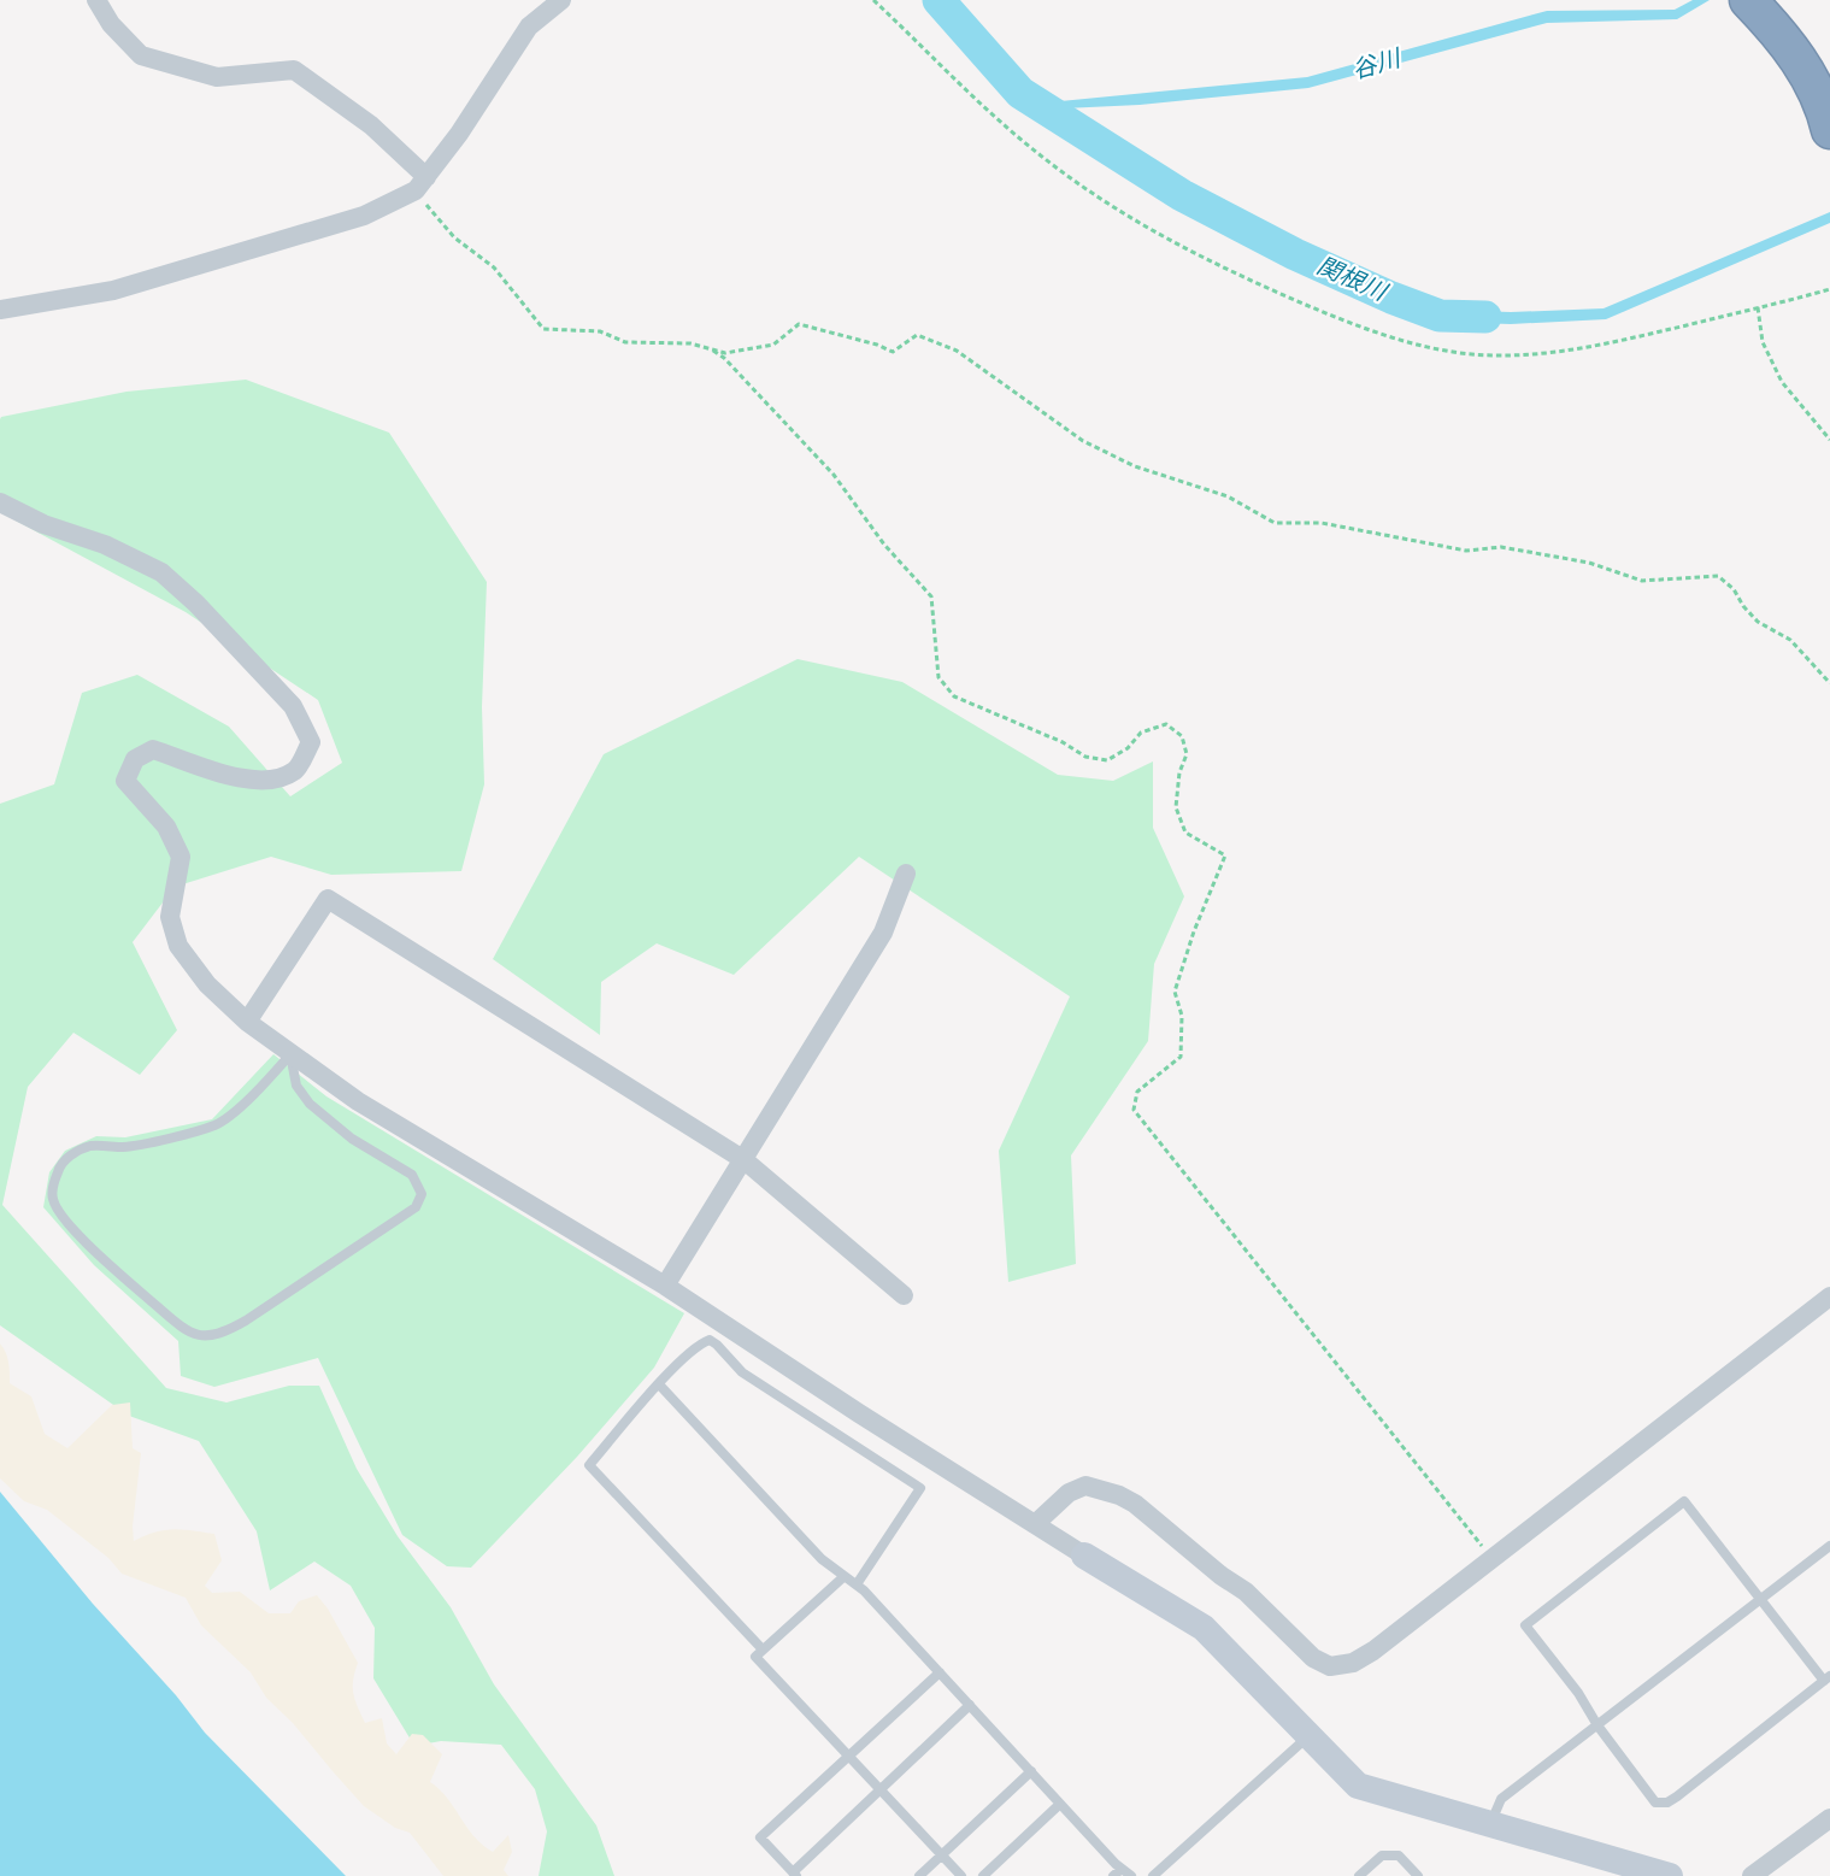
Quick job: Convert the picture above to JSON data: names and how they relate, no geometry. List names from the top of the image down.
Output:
{
  "water": ["谷川", "関根川"]
}
